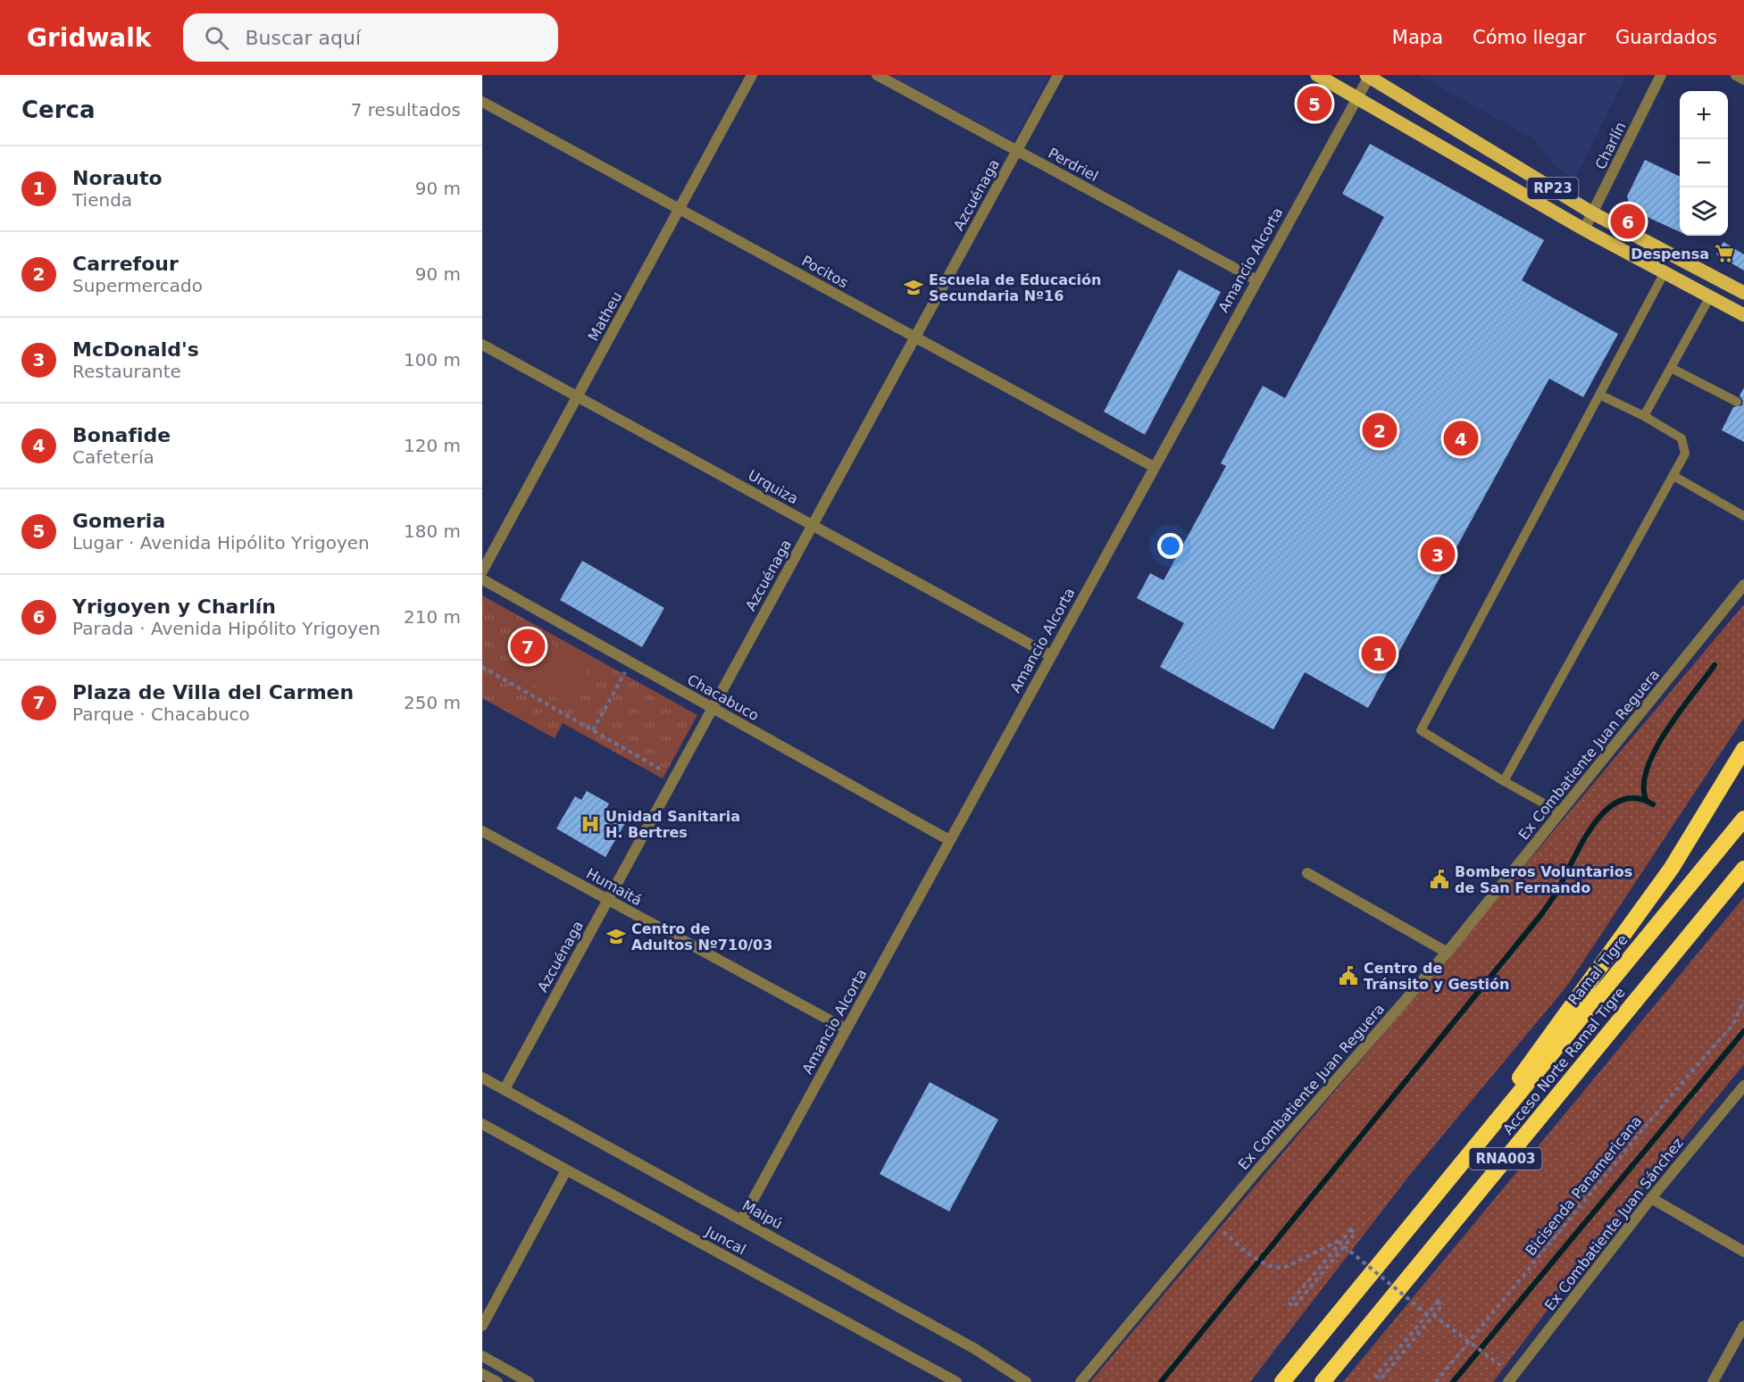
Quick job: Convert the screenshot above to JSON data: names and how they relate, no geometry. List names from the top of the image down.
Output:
{
  "streets": {
    "highway": ["Ramal Tigre", "Acceso Norte Ramal Tigre", "RNA003"],
    "main road": ["RP23"],
    "street": [
      "Charlín",
      "Perdriel",
      "Azcuénaga",
      "Amancio Alcorta",
      "Pocitos",
      "Matheu",
      "Urquiza",
      "Chacabuco",
      "Ex Combatiente Juan Reguera",
      "Humaitá",
      "Maipú",
      "Ex Combatiente Juan Sánchez",
      "Juncal"
    ],
    "path": ["Bicisenda Panamericana"]
  },
  "crossings": [
    ["Charlín", "RP23"],
    ["Perdriel", "Azcuénaga"],
    ["Perdriel", "Amancio Alcorta"],
    ["RP23", "Amancio Alcorta"],
    ["Azcuénaga", "Pocitos"],
    ["Azcuénaga", "Urquiza"],
    ["Azcuénaga", "Chacabuco"],
    ["Azcuénaga", "Humaitá"],
    ["Azcuénaga", "Maipú"],
    ["Amancio Alcorta", "Pocitos"],
    ["Amancio Alcorta", "Urquiza"],
    ["Amancio Alcorta", "Chacabuco"],
    ["Amancio Alcorta", "Humaitá"],
    ["Amancio Alcorta", "Maipú"],
    ["Pocitos", "Matheu"],
    ["Matheu", "Urquiza"],
    ["Ramal Tigre", "RNA003"],
    ["Acceso Norte Ramal Tigre", "RNA003"]
  ],
  "places": {
    "supermarket": ["Despensa"],
    "school or university": ["Escuela de Educación Secundaria Nº16", "Centro de Adultos Nº710/03"],
    "hospital": ["Unidad Sanitaria H. Bertres"],
    "public building": ["Bomberos Voluntarios de San Fernando", "Centro de Tránsito y Gestión"]
  },
  "page": {
    "header": "Gridwalk",
    "search": "Buscar aquí",
    "nav": ["Mapa", "Cómo llegar", "Guardados"],
    "heading": ["Cerca", "7 resultados"],
    "pins": [
      "5",
      "6",
      "2",
      "4",
      "3",
      "7",
      "1"
    ],
    "map_buttons": ["+", "−"],
    "list": [
      {
        "mark": "1",
        "name": "Norauto",
        "note": "Tienda",
        "value": "90 m"
      },
      {
        "mark": "2",
        "name": "Carrefour",
        "note": "Supermercado",
        "value": "90 m"
      },
      {
        "mark": "3",
        "name": "McDonald's",
        "note": "Restaurante",
        "value": "100 m"
      },
      {
        "mark": "4",
        "name": "Bonafide",
        "note": "Cafetería",
        "value": "120 m"
      },
      {
        "mark": "5",
        "name": "Gomeria",
        "note": "Lugar · Avenida Hipólito Yrigoyen",
        "value": "180 m"
      },
      {
        "mark": "6",
        "name": "Yrigoyen y Charlín",
        "note": "Parada · Avenida Hipólito Yrigoyen",
        "value": "210 m"
      },
      {
        "mark": "7",
        "name": "Plaza de Villa del Carmen",
        "note": "Parque · Chacabuco",
        "value": "250 m"
      }
    ]
  }
}
